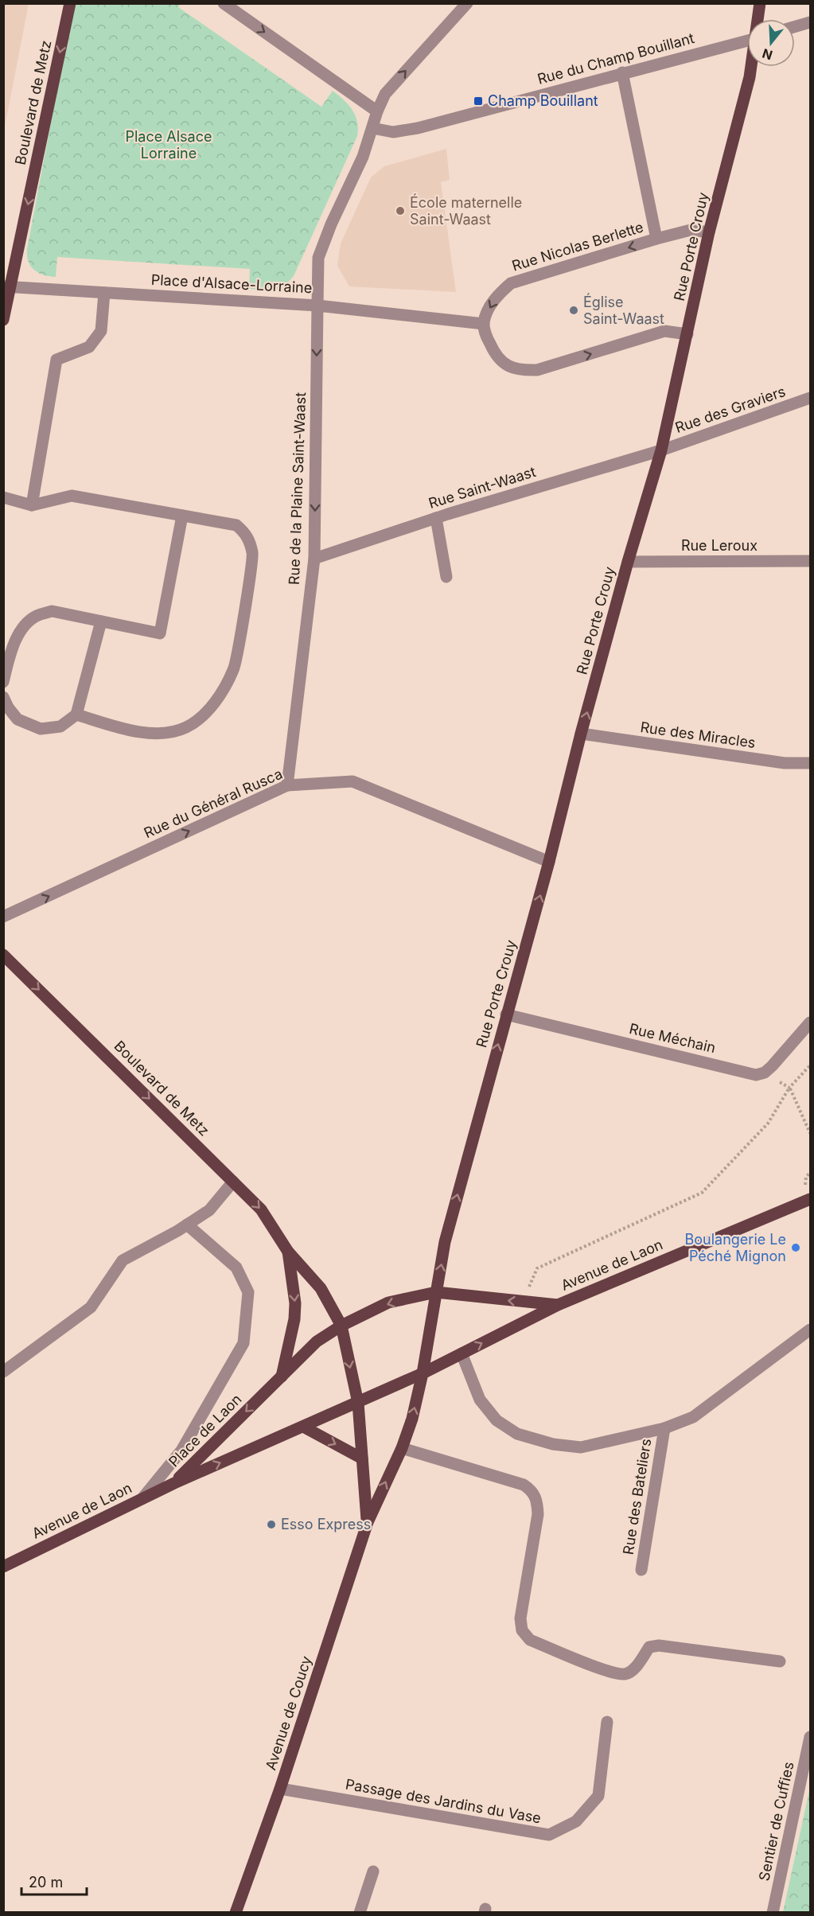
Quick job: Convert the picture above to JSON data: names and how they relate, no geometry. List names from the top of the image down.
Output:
{
  "streets": {
    "main road": [
      "Boulevard de Metz",
      "Rue Porte Crouy",
      "Avenue de Laon",
      "Place de Laon",
      "Avenue de Coucy"
    ],
    "street": [
      "Rue du Champ Bouillant",
      "Rue Nicolas Berlette",
      "Place d'Alsace-Lorraine",
      "Rue des Graviers",
      "Rue Saint-Waast",
      "Rue de la Plaine Saint-Waast",
      "Rue Leroux",
      "Rue des Miracles",
      "Rue du Général Rusca",
      "Rue Méchain",
      "Rue des Bateliers",
      "Passage des Jardins du Vase",
      "Sentier de Cuffies"
    ]
  },
  "crossings": [
    ["Rue du Champ Bouillant", "Place d'Alsace-Lorraine"],
    ["Boulevard de Metz", "Place d'Alsace-Lorraine"],
    ["Rue Nicolas Berlette", "Rue Porte Crouy"],
    ["Rue Porte Crouy", "Rue des Graviers"],
    ["Rue Porte Crouy", "Rue Saint-Waast"],
    ["Rue Porte Crouy", "Rue Leroux"],
    ["Rue Porte Crouy", "Rue des Miracles"],
    ["Rue Porte Crouy", "Rue du Général Rusca"],
    ["Rue Porte Crouy", "Rue Méchain"],
    ["Rue Porte Crouy", "Place de Laon"],
    ["Place d'Alsace-Lorraine", "Rue de la Plaine Saint-Waast"],
    ["Rue des Graviers", "Rue Saint-Waast"],
    ["Rue Saint-Waast", "Rue de la Plaine Saint-Waast"],
    ["Rue de la Plaine Saint-Waast", "Rue du Général Rusca"],
    ["Avenue de Laon", "Place de Laon"],
    ["Avenue de Coucy", "Passage des Jardins du Vase"]
  ],
  "one_way": [
    "Boulevard de Metz",
    "Rue Nicolas Berlette",
    "Rue Porte Crouy",
    "Rue de la Plaine Saint-Waast",
    "Rue du Général Rusca"
  ],
  "parks": ["Place Alsace Lorraine"],
  "places": {
    "transit": ["Champ Bouillant"],
    "other": [
      "École maternelle Saint-Waast",
      "Église Saint-Waast",
      "Boulangerie Le Péché Mignon",
      "Esso Express"
    ]
  },
  "scale_bar": "20 m",
  "north": "bottom"
}
